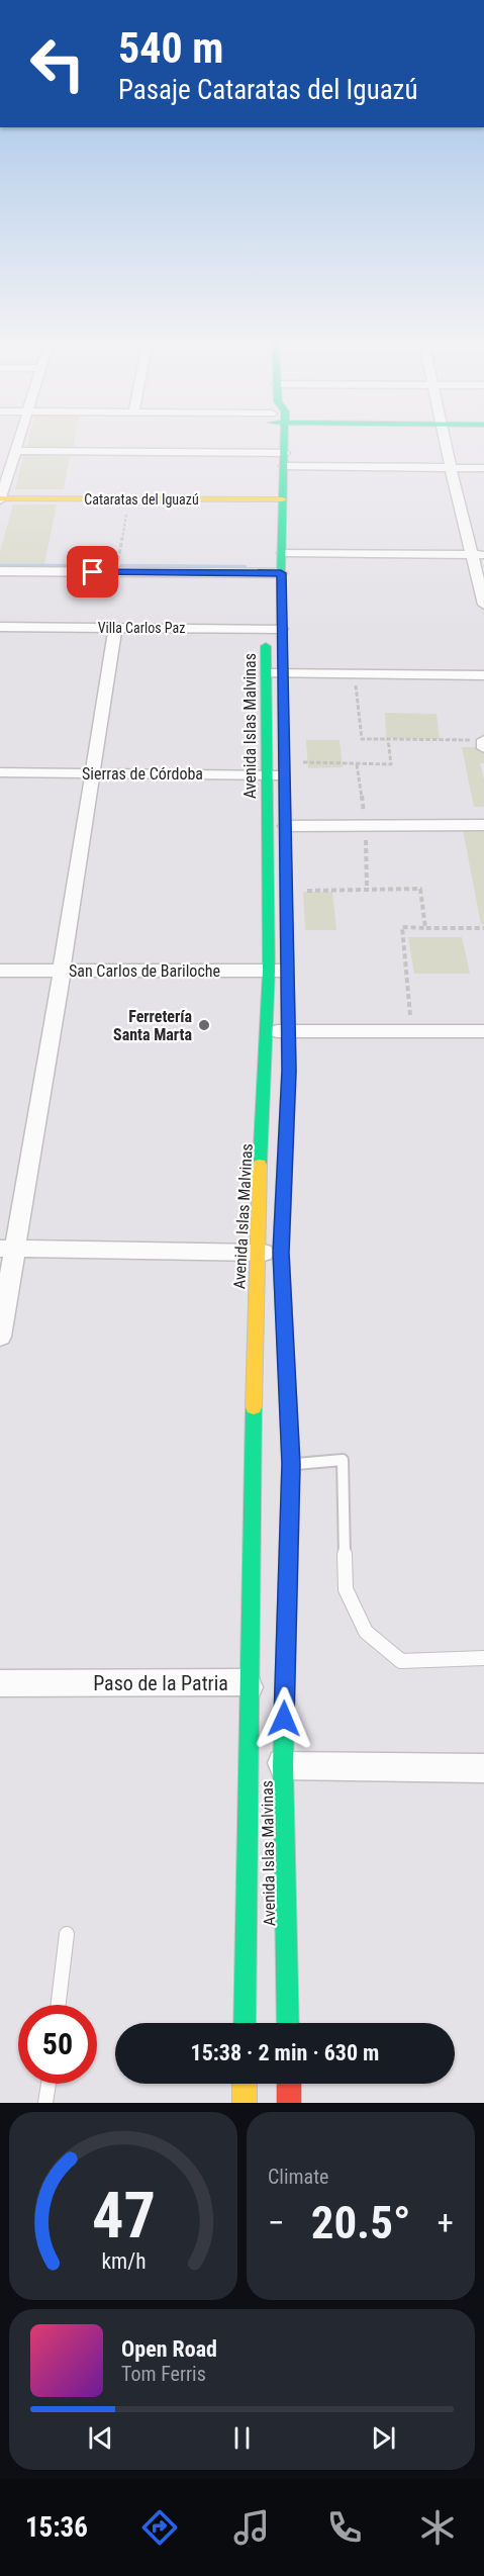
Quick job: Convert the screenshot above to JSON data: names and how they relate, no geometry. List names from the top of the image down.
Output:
{
  "streets": {
    "main road": ["Cataratas del Iguazú", "Avenida Islas Malvinas"],
    "street": [
      "Villa Carlos Paz",
      "Sierras de Córdoba",
      "San Carlos de Bariloche",
      "Paso de la Patria"
    ]
  },
  "crossings": [
    ["Cataratas del Iguazú", "Avenida Islas Malvinas"],
    ["Villa Carlos Paz", "Avenida Islas Malvinas"],
    ["Avenida Islas Malvinas", "Sierras de Córdoba"],
    ["Avenida Islas Malvinas", "San Carlos de Bariloche"],
    ["Avenida Islas Malvinas", "Paso de la Patria"]
  ],
  "places": ["Ferretería Santa Marta"],
  "page": {
    "turn": ["540 m", "Pasaje Cataratas del Iguazú"],
    "limit": "50",
    "trip": "15:38 · 2 min · 630 m",
    "tile": "Climate",
    "heat": ["−", "20.5°", "+"],
    "song": ["Open Road", "Tom Ferris"],
    "tabs": "15:36",
    "gauge": ["47", "km/h"]
  }
}
